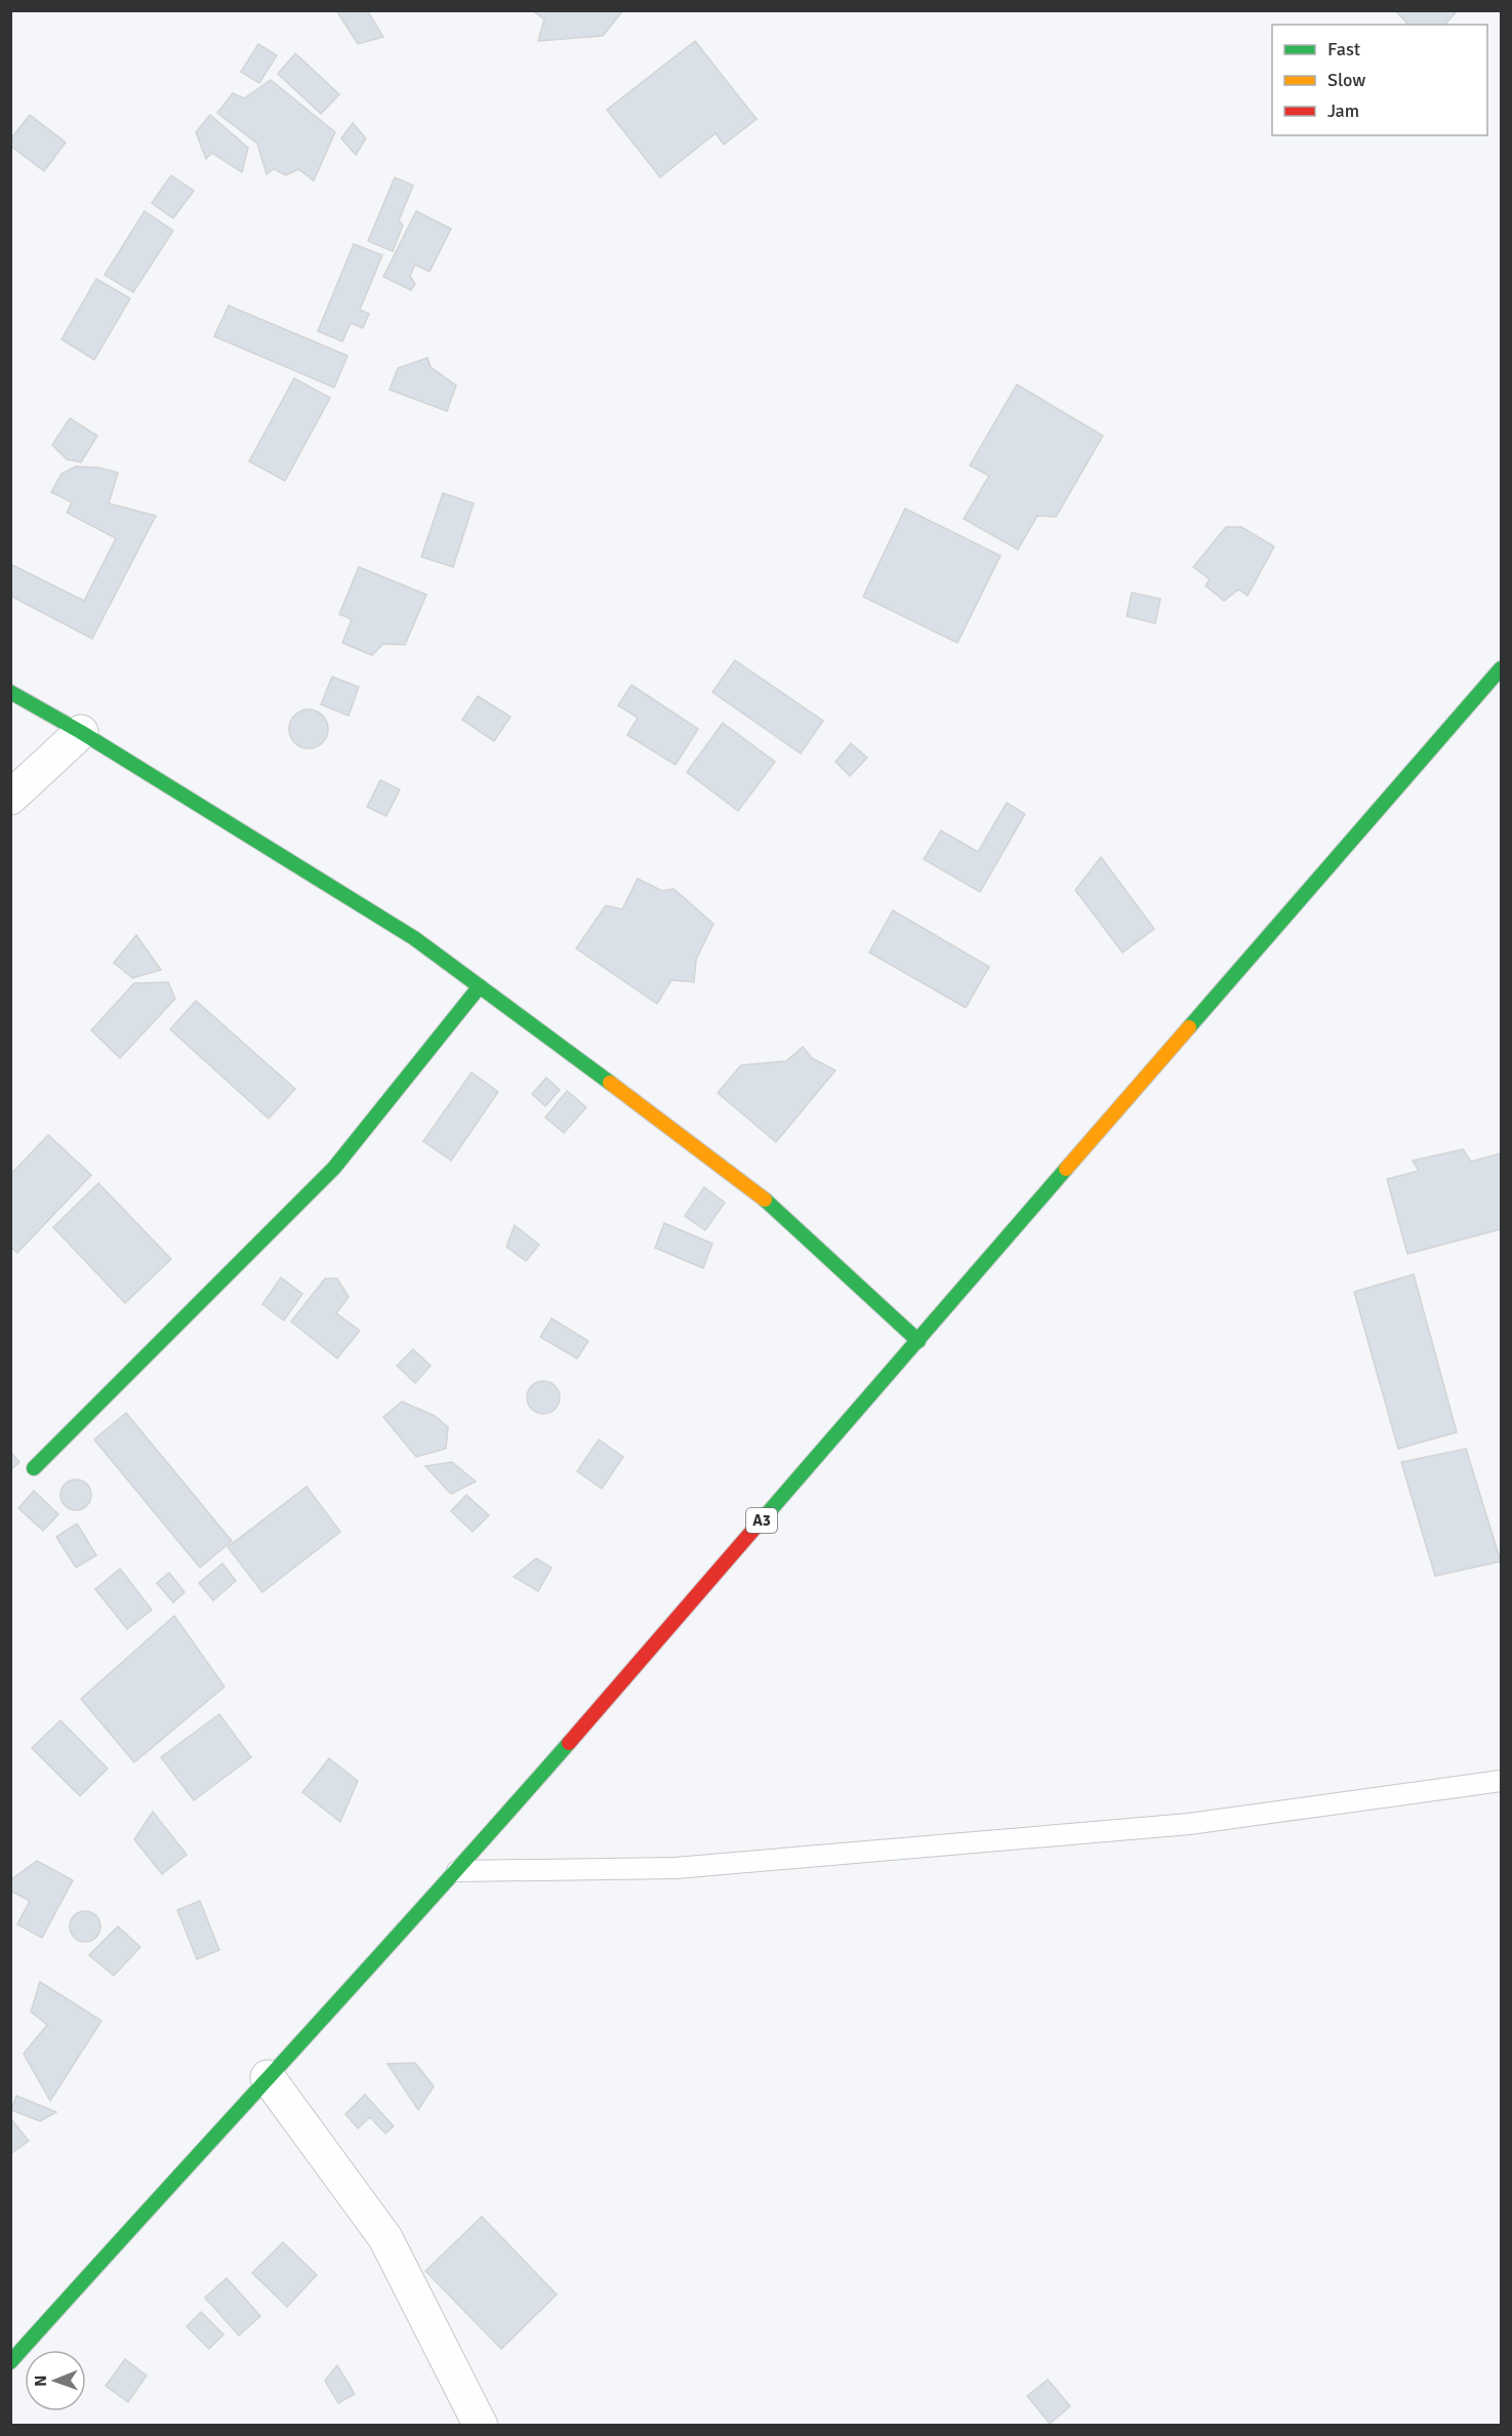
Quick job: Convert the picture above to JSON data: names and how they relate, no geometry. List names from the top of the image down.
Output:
{
  "streets": {
    "main road": ["A3"]
  },
  "legend": ["Fast", "Slow", "Jam"],
  "north": "left"
}
